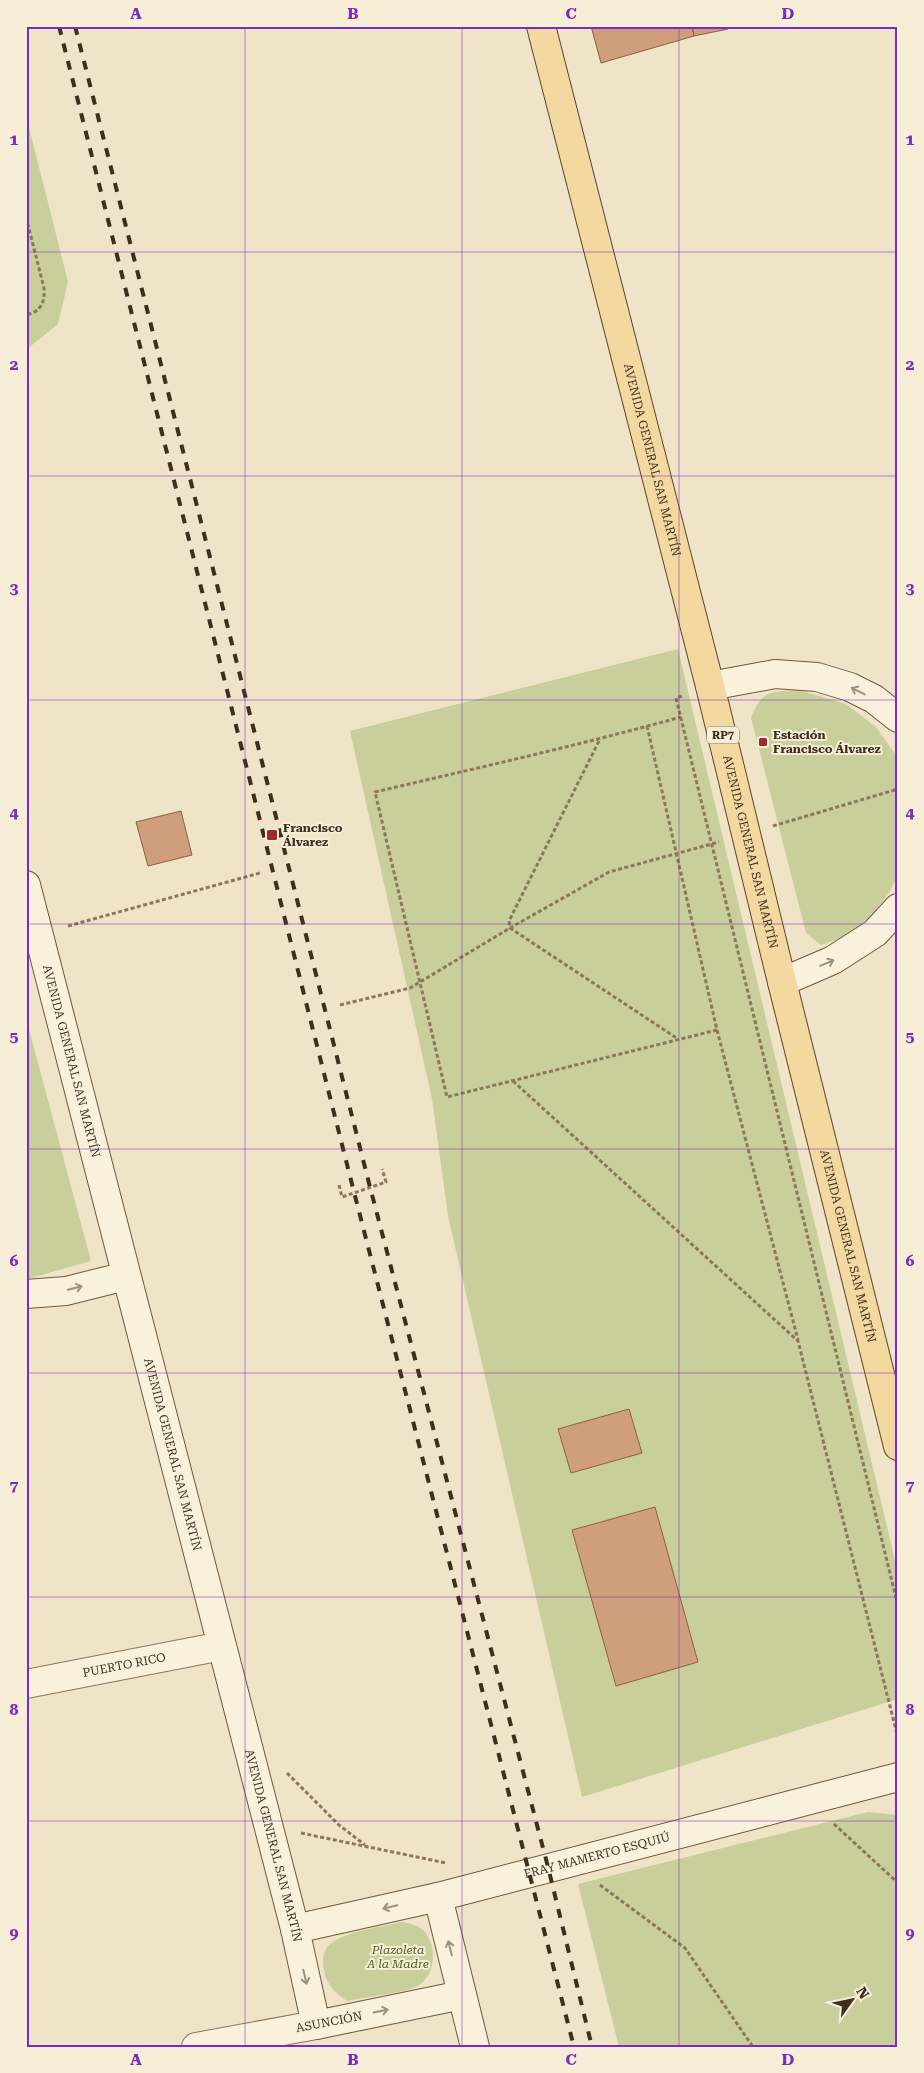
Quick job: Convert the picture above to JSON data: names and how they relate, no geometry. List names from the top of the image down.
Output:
{
  "streets": {
    "main road": ["AVENIDA GENERAL SAN MARTÍN", "RP7"],
    "street": ["PUERTO RICO", "FRAY MAMERTO ESQUIÚ", "ASUNCIÓN"]
  },
  "crossings": [
    ["AVENIDA GENERAL SAN MARTÍN", "PUERTO RICO"],
    ["AVENIDA GENERAL SAN MARTÍN", "FRAY MAMERTO ESQUIÚ"],
    ["AVENIDA GENERAL SAN MARTÍN", "ASUNCIÓN"]
  ],
  "one_way": ["ASUNCIÓN"],
  "parks": ["Plazoleta A la Madre"],
  "places": {
    "transit": ["Estación Francisco Álvarez", "Francisco Álvarez"]
  },
  "north": "top right",
  "grid": {
    "columns": [
      "A",
      "B",
      "C",
      "D"
    ],
    "rows": [
      "1",
      "2",
      "3",
      "4",
      "5",
      "6",
      "7",
      "8",
      "9"
    ]
  }
}
